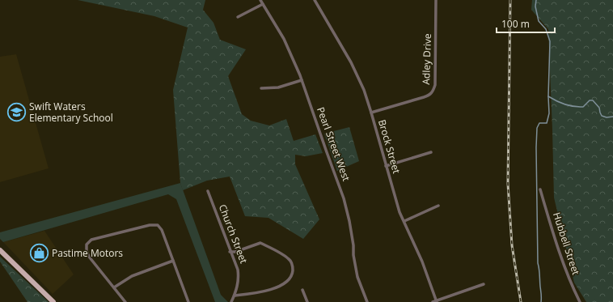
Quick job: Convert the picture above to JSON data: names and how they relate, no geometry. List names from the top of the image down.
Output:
{
  "streets": {
    "street": [
      "Adley Drive",
      "Pearl Street West",
      "Brock Street",
      "Church Street",
      "Hubbell Street"
    ]
  },
  "crossings": [
    ["Adley Drive", "Brock Street"]
  ],
  "places": {
    "school or university": ["Swift Waters Elementary School"],
    "shop": ["Pastime Motors"]
  },
  "scale_bar": "100 m"
}
